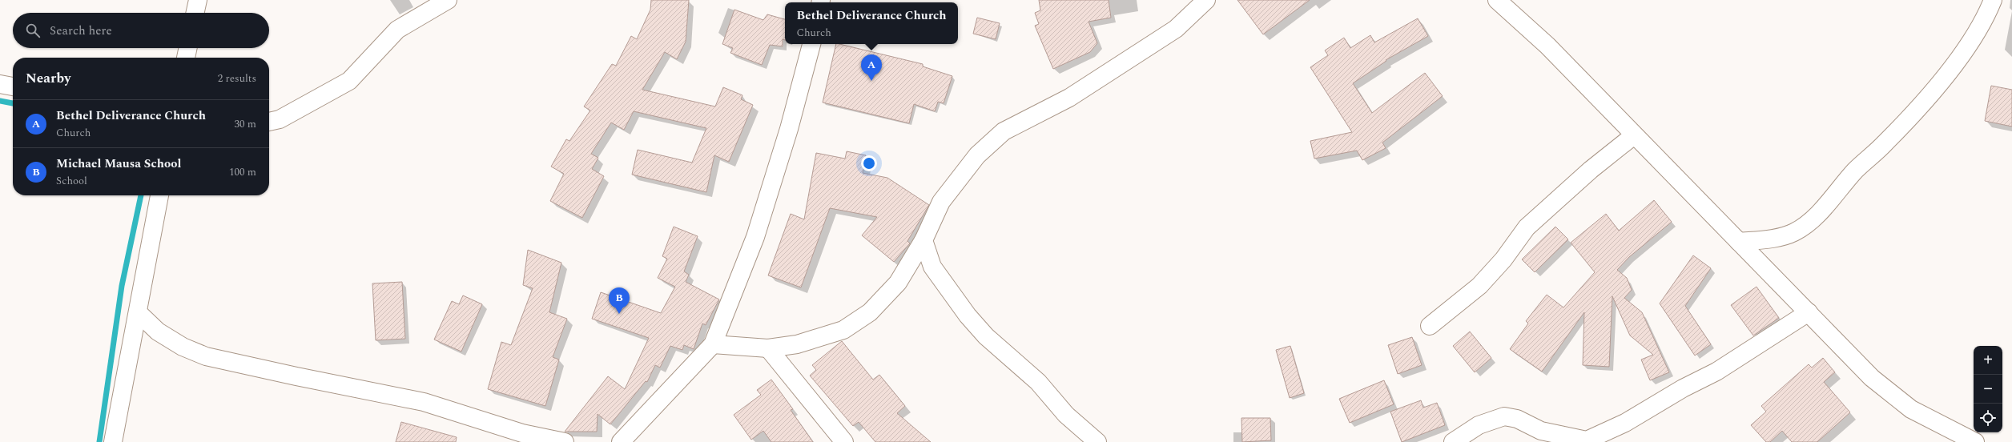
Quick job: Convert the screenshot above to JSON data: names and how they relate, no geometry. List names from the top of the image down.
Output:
{
  "page": {
    "popup": ["Bethel Deliverance Church", "Church"],
    "search": "Search here",
    "pins": ["A", "B"],
    "heading": ["Nearby", "2 results"],
    "list": [
      {
        "mark": "A",
        "name": "Bethel Deliverance Church",
        "note": "Church",
        "value": "30 m"
      },
      {
        "mark": "B",
        "name": "Michael Mausa School",
        "note": "School",
        "value": "100 m"
      }
    ],
    "map_buttons": ["+", "−"]
  }
}
